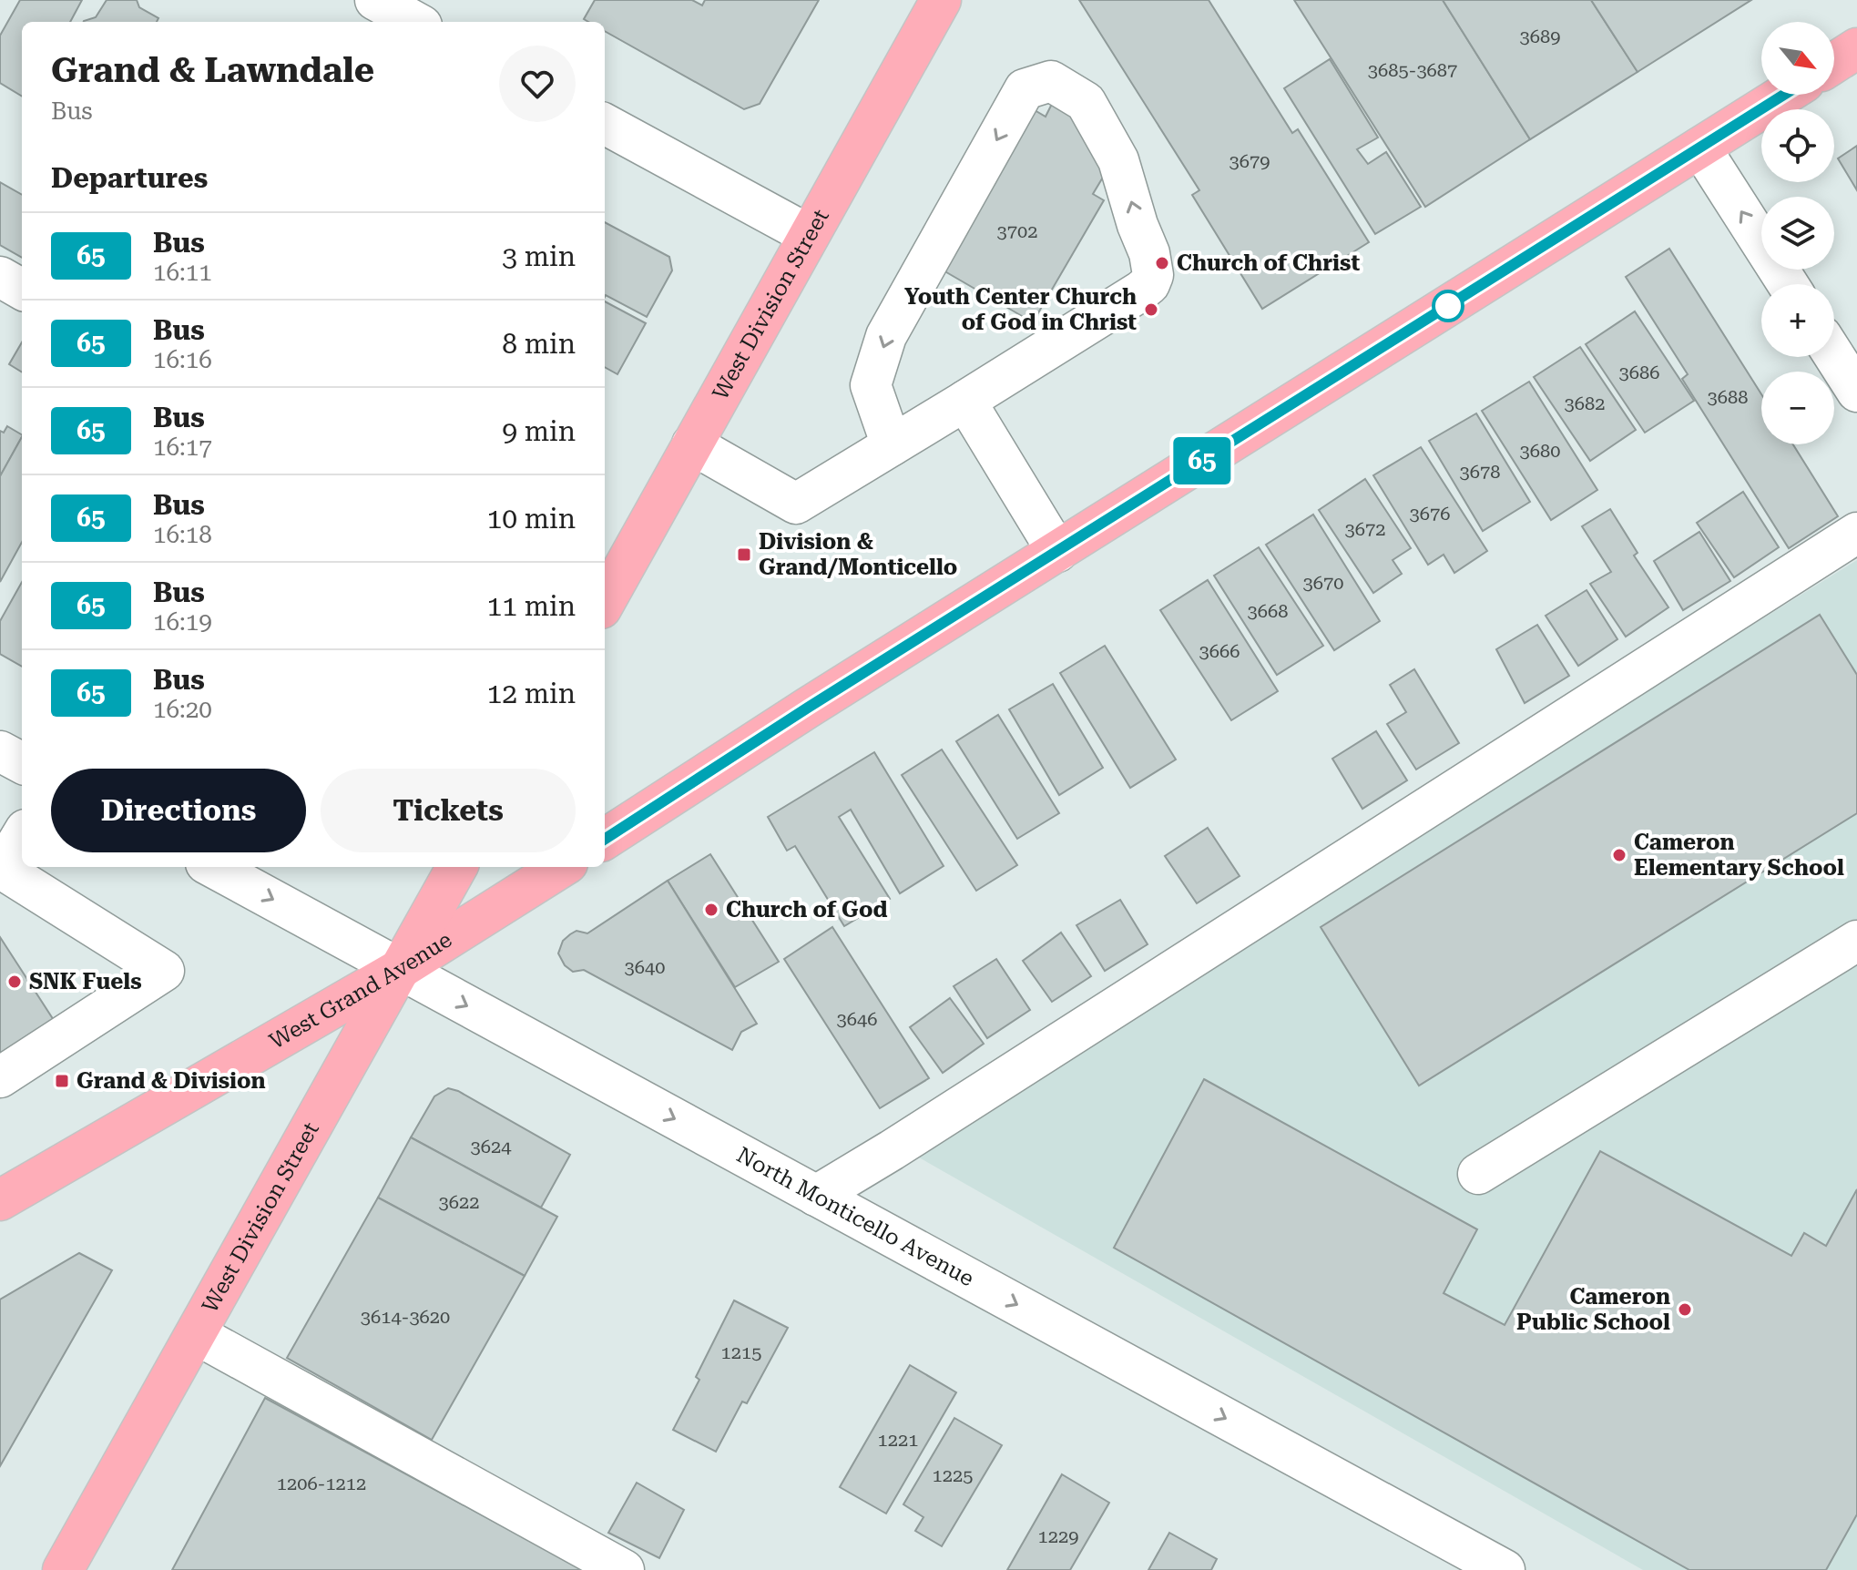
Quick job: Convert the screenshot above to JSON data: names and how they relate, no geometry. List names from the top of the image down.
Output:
{
  "streets": {
    "main road": ["West Division Street", "West Grand Avenue"],
    "street": ["North Monticello Avenue"]
  },
  "crossings": [
    ["West Division Street", "West Grand Avenue"],
    ["West Division Street", "North Monticello Avenue"],
    ["West Grand Avenue", "North Monticello Avenue"]
  ],
  "one_way": ["North Monticello Avenue"],
  "places": {
    "other": [
      "Church of Christ",
      "Youth Center Church of God in Christ",
      "Cameron Elementary School",
      "Church of God",
      "SNK Fuels",
      "Cameron Public School"
    ],
    "transit": ["Division & Grand/Monticello", "Grand & Division"]
  },
  "lines": ["bus line 65"],
  "house_numbers": [
    "3689",
    "3685-3687",
    "3679",
    "3702",
    "3686",
    "3688",
    "3682",
    "3680",
    "3678",
    "3676",
    "3672",
    "3670",
    "3668",
    "3666",
    "3640",
    "3646",
    "3624",
    "3622",
    "3614-3620",
    "1215",
    "1221",
    "1225",
    "1206-1212",
    "1229"
  ],
  "north": "bottom right",
  "page": {
    "on_map": "65",
    "map_buttons": ["+", "−"],
    "heading": [
      ["Grand & Lawndale", "Bus"],
      "Departures"
    ],
    "list": [
      {
        "mark": "65",
        "name": "Bus",
        "note": "16:11",
        "value": "3 min"
      },
      {
        "mark": "65",
        "name": "Bus",
        "note": "16:16",
        "value": "8 min"
      },
      {
        "mark": "65",
        "name": "Bus",
        "note": "16:17",
        "value": "9 min"
      },
      {
        "mark": "65",
        "name": "Bus",
        "note": "16:18",
        "value": "10 min"
      },
      {
        "mark": "65",
        "name": "Bus",
        "note": "16:19",
        "value": "11 min"
      },
      {
        "mark": "65",
        "name": "Bus",
        "note": "16:20",
        "value": "12 min"
      }
    ],
    "buttons": ["Directions", "Tickets"]
  }
}
